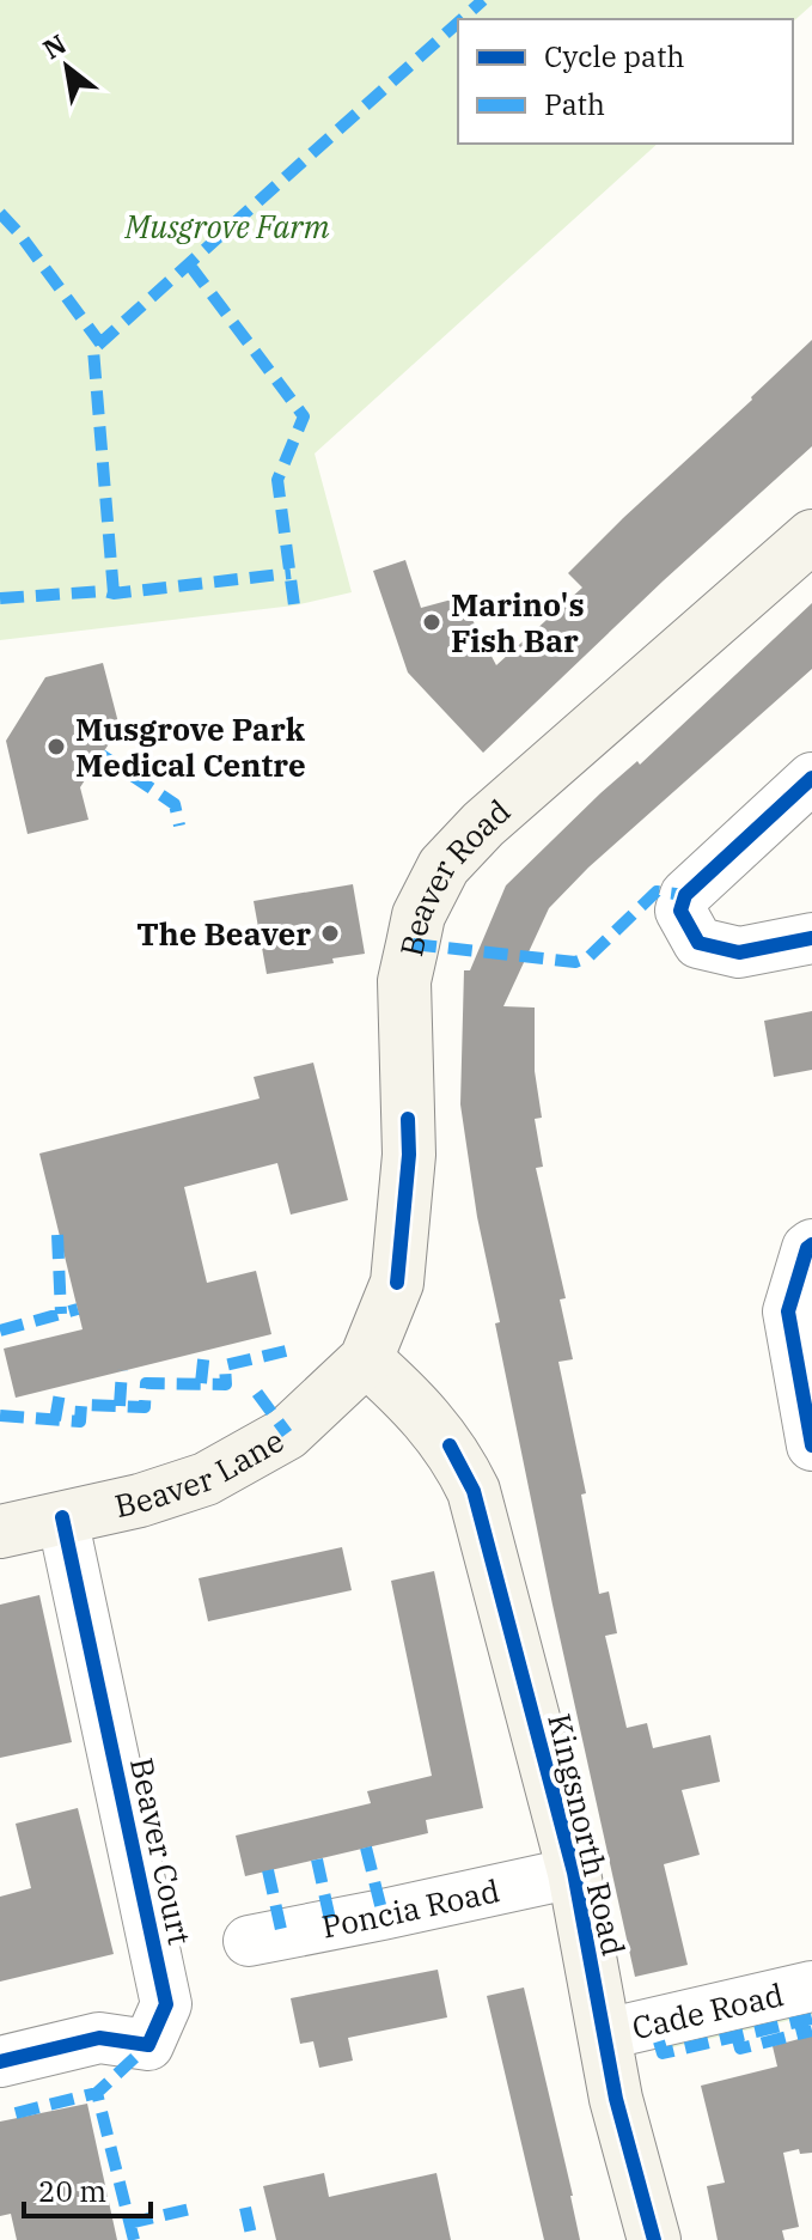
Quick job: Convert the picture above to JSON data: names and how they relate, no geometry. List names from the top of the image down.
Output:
{
  "streets": {
    "main road": ["Beaver Road", "Beaver Lane", "Kingsnorth Road"],
    "street": ["Beaver Court", "Poncia Road", "Cade Road"]
  },
  "crossings": [
    ["Beaver Road", "Beaver Lane"],
    ["Beaver Road", "Kingsnorth Road"],
    ["Beaver Lane", "Kingsnorth Road"],
    ["Beaver Lane", "Beaver Court"],
    ["Kingsnorth Road", "Poncia Road"],
    ["Kingsnorth Road", "Cade Road"]
  ],
  "parks": ["Musgrove Farm"],
  "places": ["Marino's Fish Bar", "Musgrove Park Medical Centre", "The Beaver"],
  "legend": ["Cycle path", "Path"],
  "scale_bar": "20 m",
  "north": "top left"
}
